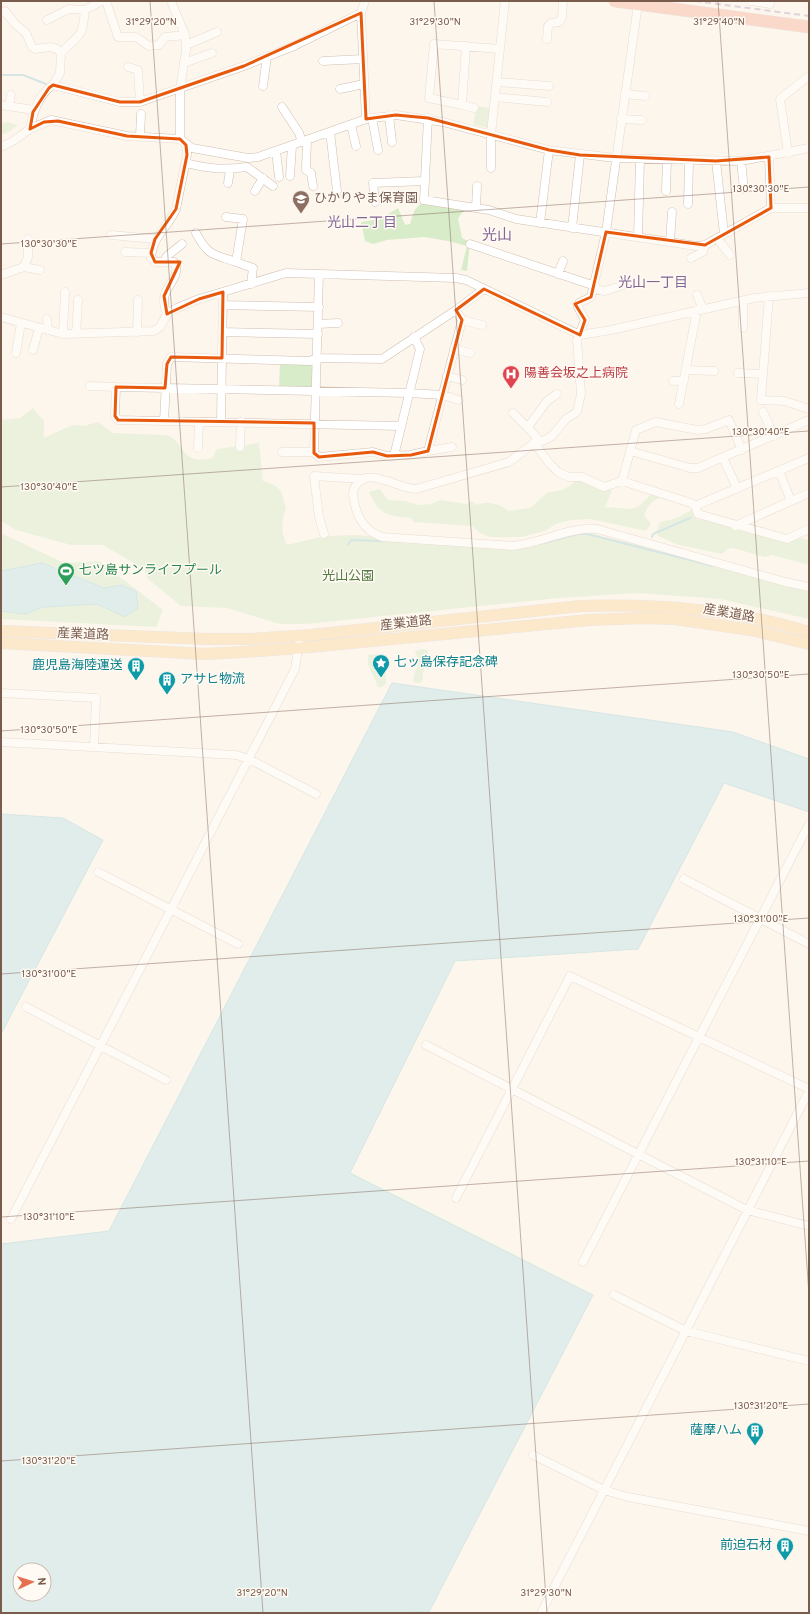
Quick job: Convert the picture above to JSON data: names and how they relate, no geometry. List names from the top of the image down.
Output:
{
  "streets": {
    "main road": ["産業道路"]
  },
  "districts": ["光山二丁目", "光山", "光山一丁目"],
  "parks": ["光山公園"],
  "places": {
    "school or university": ["ひかりやま保育園"],
    "hospital": ["陽善会坂之上病院"],
    "sports": ["七ツ島サンライフプール"],
    "place": ["七ッ島保存記念碑"],
    "building": [
      "鹿児島海陸運送",
      "アサヒ物流",
      "薩摩ハム",
      "前迫石材"
    ]
  },
  "north": "right",
  "coordinates": [
    "31°29'20\"N",
    "31°29'30\"N",
    "31°29'40\"N",
    "130°30'30\"E",
    "130°30'40\"E",
    "130°30'50\"E",
    "130°31'00\"E",
    "130°31'10\"E",
    "130°31'20\"E"
  ]
}
